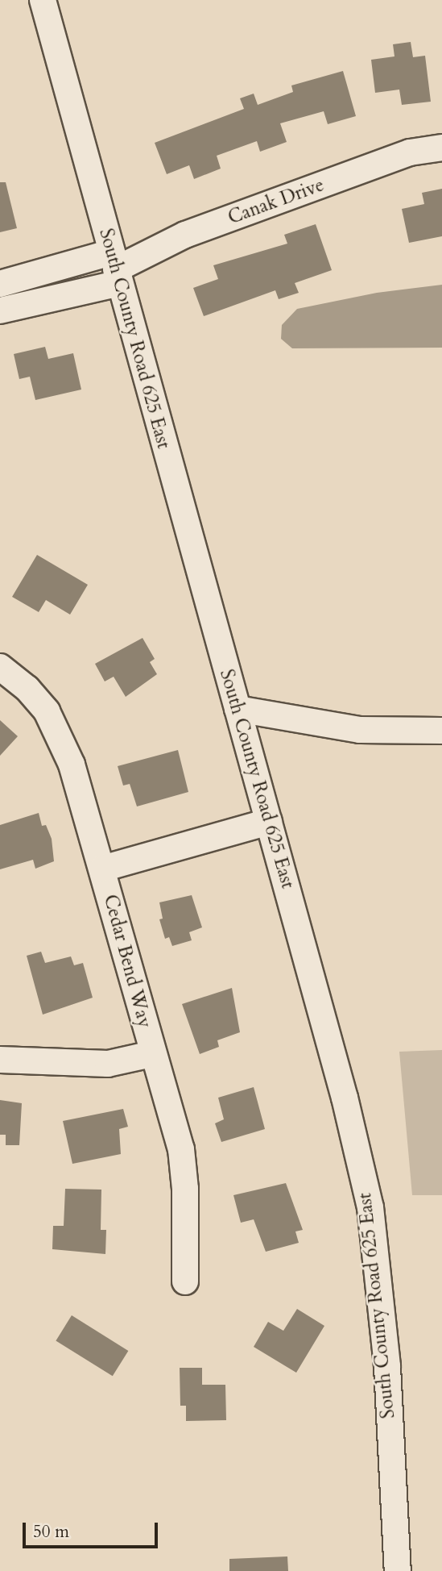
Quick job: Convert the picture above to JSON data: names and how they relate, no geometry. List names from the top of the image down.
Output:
{
  "streets": {
    "street": ["Canak Drive", "South County Road 625 East", "Cedar Bend Way"]
  },
  "crossings": [
    ["Canak Drive", "South County Road 625 East"],
    ["South County Road 625 East", "Cedar Bend Way"]
  ],
  "scale_bar": "50 m"
}
